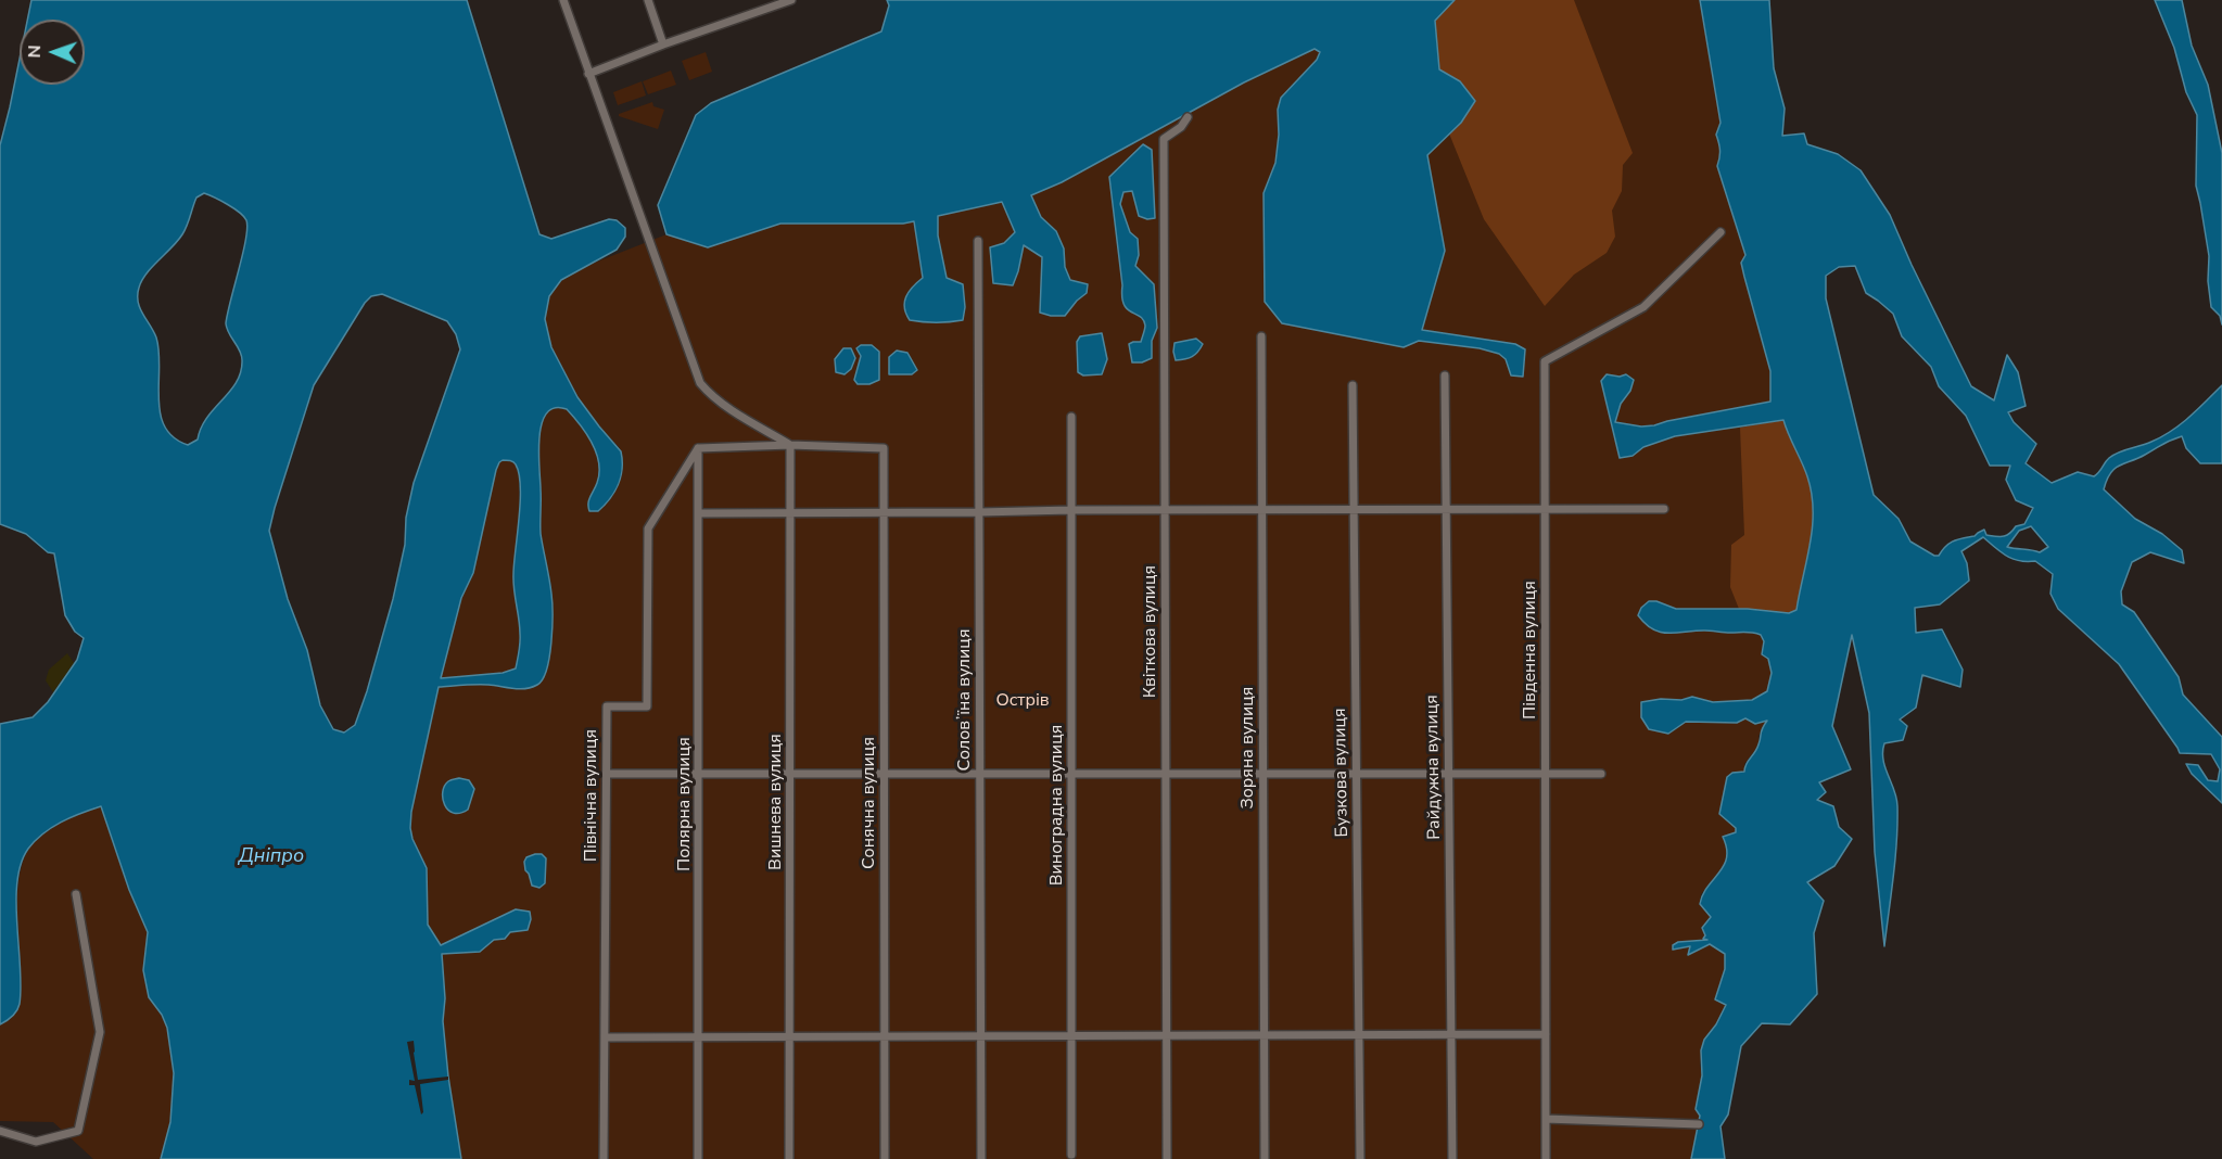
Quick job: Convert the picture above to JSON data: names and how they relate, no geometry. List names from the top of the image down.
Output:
{
  "streets": {
    "street": [
      "Квіткова вулиця",
      "Південна вулиця",
      "Соловʼїна вулиця",
      "Зоряна вулиця",
      "Райдужна вулиця",
      "Бузкова вулиця",
      "Північна вулиця",
      "Вишнева вулиця",
      "Сонячна вулиця",
      "Полярна вулиця",
      "Виноградна вулиця"
    ]
  },
  "crossings": [
    ["Північна вулиця", "Полярна вулиця"],
    ["Вишнева вулиця", "Сонячна вулиця"]
  ],
  "water": ["Дніпро"],
  "parks": ["Острів"],
  "north": "left"
}
